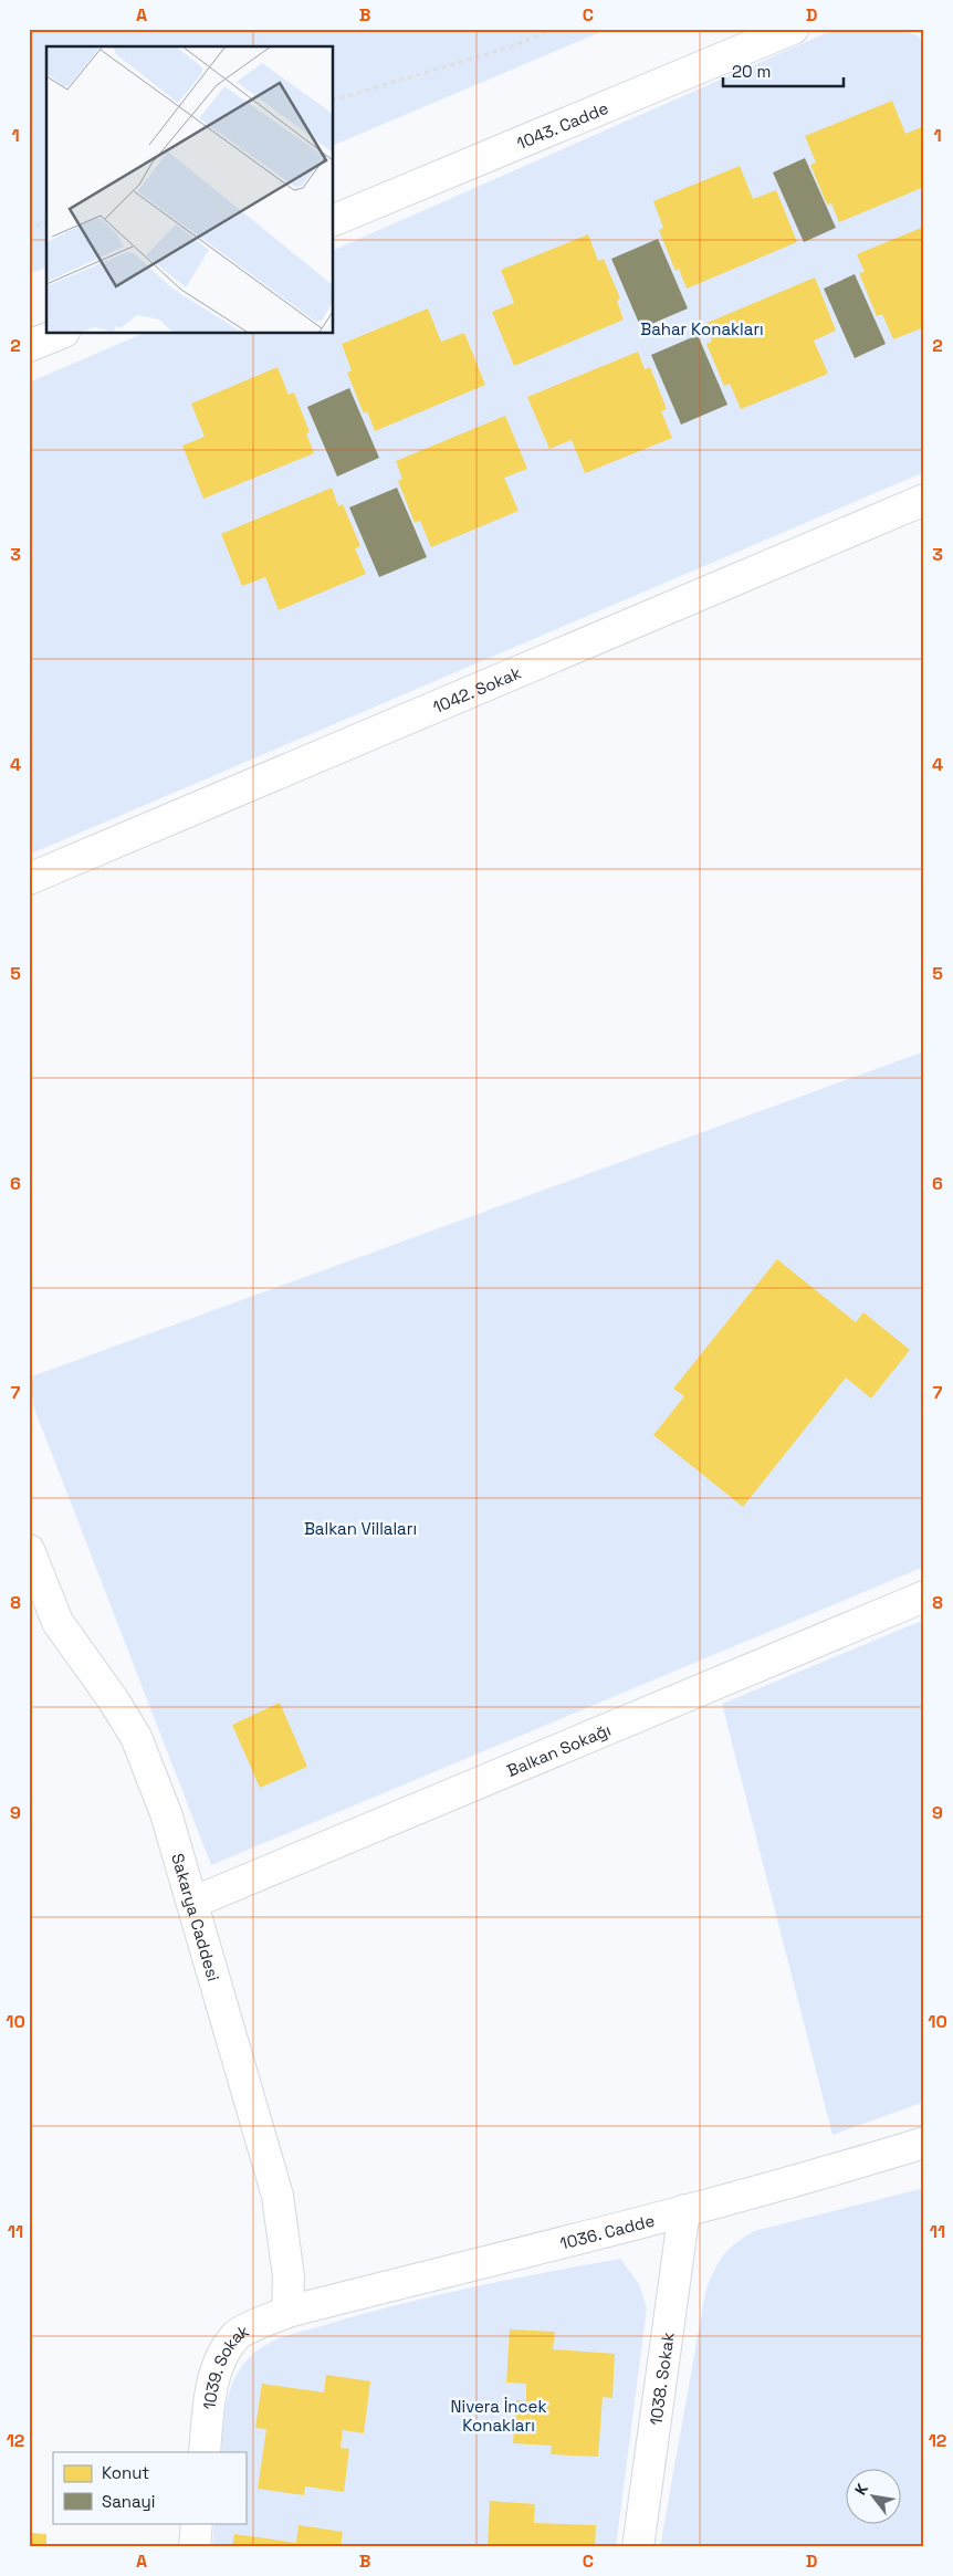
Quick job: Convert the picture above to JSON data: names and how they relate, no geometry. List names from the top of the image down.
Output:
{
  "streets": {
    "street": [
      "1043. Cadde",
      "1042. Sokak",
      "Balkan Sokağı",
      "Sakarya Caddesi",
      "1036. Cadde",
      "1039. Sokak",
      "1038. Sokak"
    ]
  },
  "crossings": [
    ["Balkan Sokağı", "Sakarya Caddesi"],
    ["Sakarya Caddesi", "1036. Cadde"],
    ["Sakarya Caddesi", "1039. Sokak"],
    ["1036. Cadde", "1039. Sokak"],
    ["1036. Cadde", "1038. Sokak"]
  ],
  "parks": ["Bahar Konakları", "Balkan Villaları", "Nivera İncek Konakları"],
  "legend": ["Konut", "Sanayi"],
  "scale_bar": "20 m",
  "north": "top left",
  "grid": {
    "columns": [
      "A",
      "B",
      "C",
      "D"
    ],
    "rows": [
      "1",
      "2",
      "3",
      "4",
      "5",
      "6",
      "7",
      "8",
      "9",
      "10",
      "11",
      "12"
    ]
  }
}
